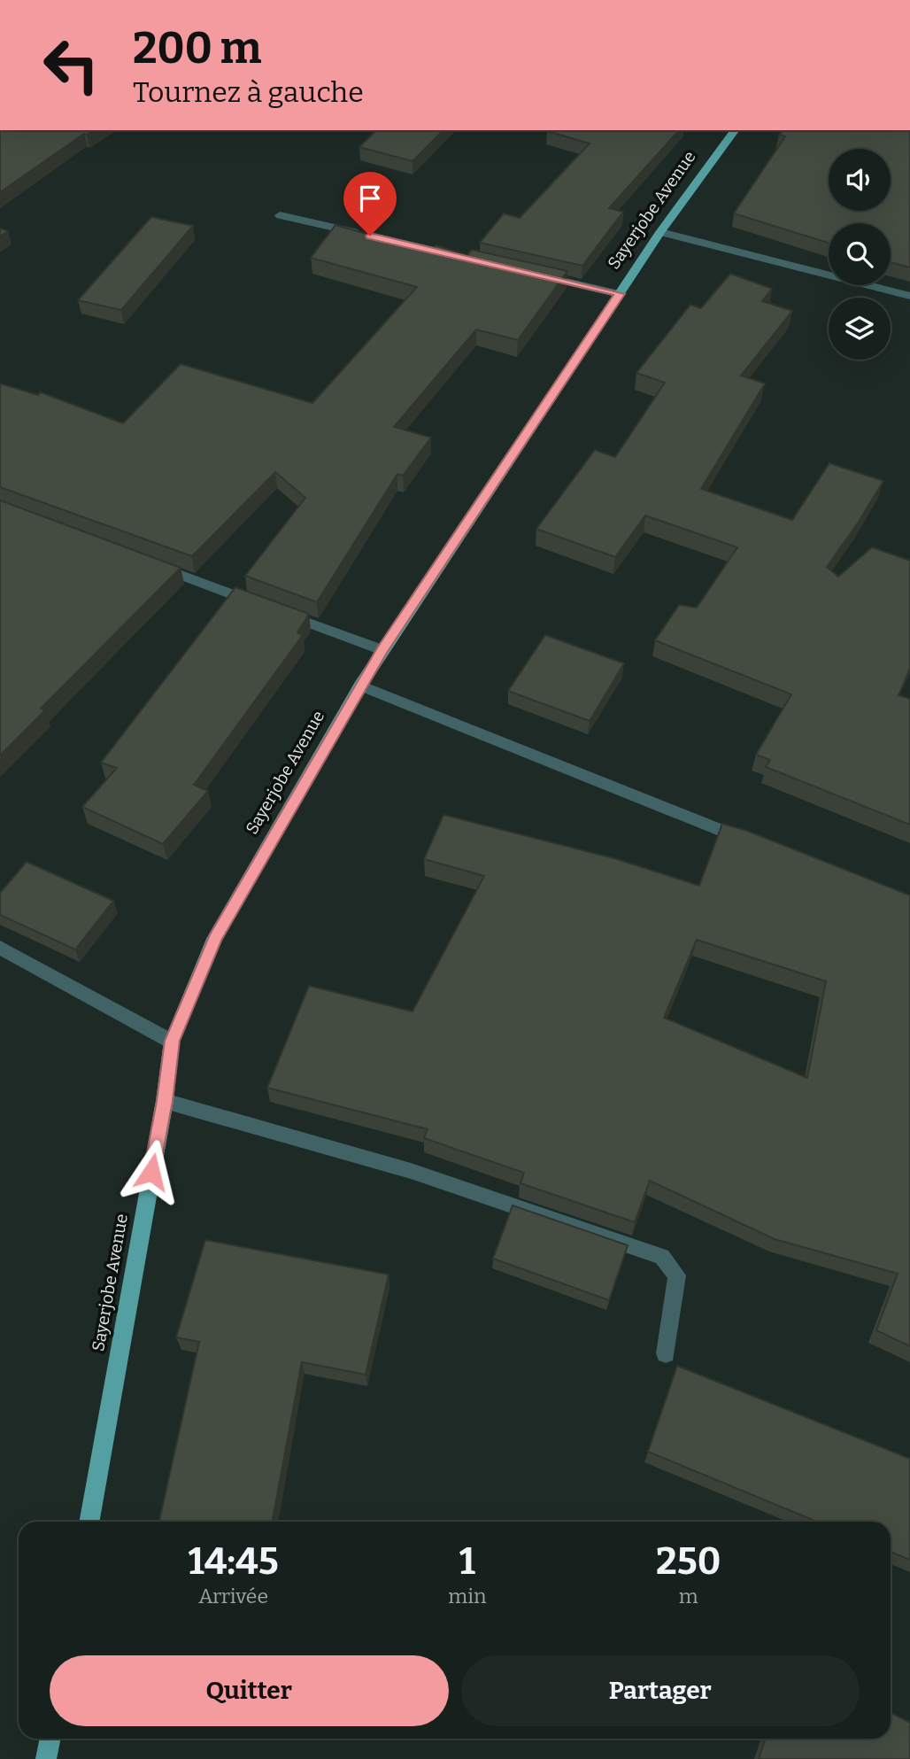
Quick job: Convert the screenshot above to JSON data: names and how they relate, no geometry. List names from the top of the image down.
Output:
{
  "streets": {
    "main road": ["Sayerjobe Avenue"]
  },
  "page": {
    "turn": ["200 m", "Tournez à gauche"],
    "eta": [
      "14:45",
      "Arrivée",
      "1",
      "min",
      "250",
      "m"
    ],
    "buttons": ["Quitter", "Partager"]
  }
}
